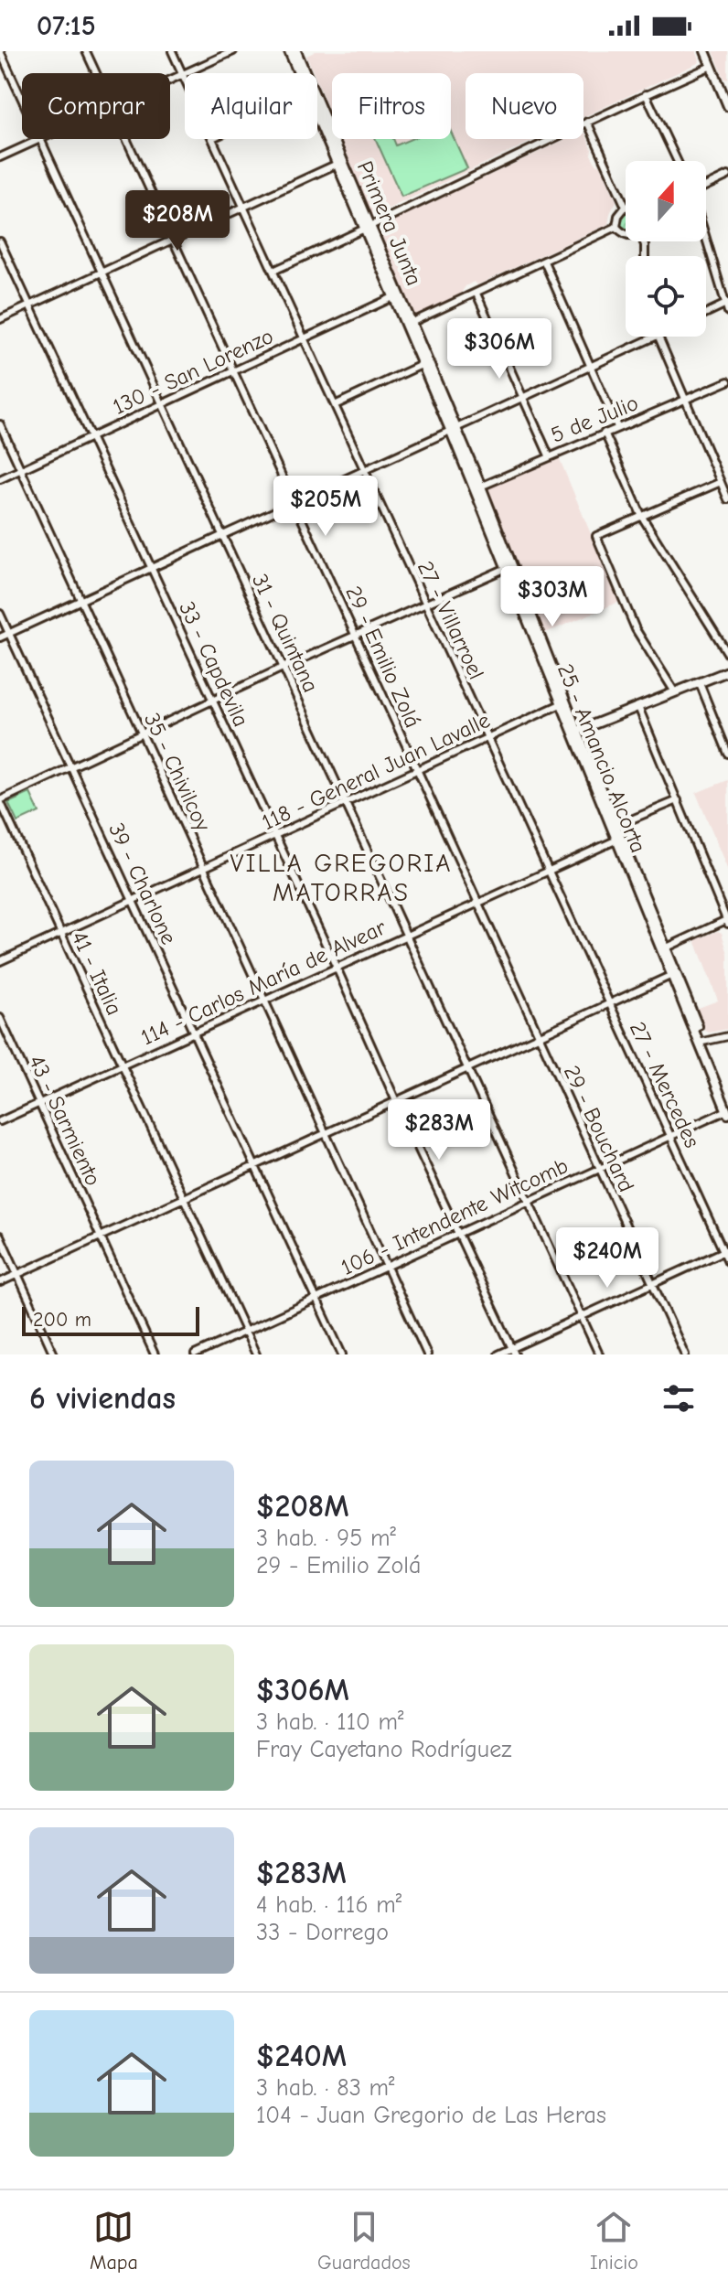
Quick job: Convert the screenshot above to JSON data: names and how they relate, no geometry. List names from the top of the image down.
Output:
{
  "streets": {
    "main road": ["Primera Junta"],
    "street": [
      "130 - San Lorenzo",
      "5 de Julio",
      "27 - Villarroel",
      "31 - Quintana",
      "29 - Emilio Zolá",
      "33 - Capdevila",
      "118 - General Juan Lavalle",
      "35 - Chivilcoy",
      "39 - Charlone",
      "41 - Italia",
      "114 - Carlos María de Alvear",
      "27 - Mercedes",
      "43 - Sarmiento",
      "29 - Bouchard",
      "106 - Intendente Witcomb"
    ]
  },
  "crossings": [
    ["Primera Junta", "130 - San Lorenzo"],
    ["Primera Junta", "5 de Julio"],
    ["Primera Junta", "118 - General Juan Lavalle"],
    ["Primera Junta", "114 - Carlos María de Alvear"],
    ["Primera Junta", "106 - Intendente Witcomb"],
    ["130 - San Lorenzo", "27 - Villarroel"],
    ["130 - San Lorenzo", "31 - Quintana"],
    ["130 - San Lorenzo", "29 - Emilio Zolá"],
    ["130 - San Lorenzo", "33 - Capdevila"],
    ["130 - San Lorenzo", "35 - Chivilcoy"],
    ["27 - Villarroel", "118 - General Juan Lavalle"],
    ["27 - Villarroel", "114 - Carlos María de Alvear"],
    ["27 - Villarroel", "27 - Mercedes"],
    ["31 - Quintana", "118 - General Juan Lavalle"],
    ["31 - Quintana", "114 - Carlos María de Alvear"],
    ["31 - Quintana", "106 - Intendente Witcomb"],
    ["29 - Emilio Zolá", "118 - General Juan Lavalle"],
    ["29 - Emilio Zolá", "114 - Carlos María de Alvear"],
    ["29 - Emilio Zolá", "29 - Bouchard"],
    ["33 - Capdevila", "118 - General Juan Lavalle"],
    ["33 - Capdevila", "114 - Carlos María de Alvear"],
    ["33 - Capdevila", "106 - Intendente Witcomb"],
    ["118 - General Juan Lavalle", "35 - Chivilcoy"],
    ["118 - General Juan Lavalle", "39 - Charlone"],
    ["118 - General Juan Lavalle", "41 - Italia"],
    ["35 - Chivilcoy", "114 - Carlos María de Alvear"],
    ["35 - Chivilcoy", "106 - Intendente Witcomb"],
    ["39 - Charlone", "114 - Carlos María de Alvear"],
    ["39 - Charlone", "106 - Intendente Witcomb"],
    ["41 - Italia", "114 - Carlos María de Alvear"],
    ["41 - Italia", "106 - Intendente Witcomb"],
    ["114 - Carlos María de Alvear", "43 - Sarmiento"],
    ["27 - Mercedes", "106 - Intendente Witcomb"],
    ["29 - Bouchard", "106 - Intendente Witcomb"]
  ],
  "districts": ["VILLA GREGORIA MATORRAS"],
  "scale_bar": "200 m",
  "north": "top",
  "page": {
    "status": "07:15",
    "chip": [
      "Comprar",
      "Alquilar",
      "Filtros",
      "Nuevo"
    ],
    "price": [
      "$208M",
      "$306M",
      "$205M",
      "$303M",
      "$283M",
      "$240M"
    ],
    "scale": "200 m",
    "heading": "6 viviendas",
    "list": [
      {
        "name": "$208M",
        "note": "3 hab. · 95 m² · 29 - Emilio Zolá"
      },
      {
        "name": "$306M",
        "note": "3 hab. · 110 m² · Fray Cayetano Rodríguez"
      },
      {
        "name": "$283M",
        "note": "4 hab. · 116 m² · 33 - Dorrego"
      },
      {
        "name": "$240M",
        "note": "3 hab. · 83 m² · 104 - Juan Gregorio de Las Heras"
      }
    ],
    "tabs": ["Mapa", "Guardados", "Inicio"]
  }
}
